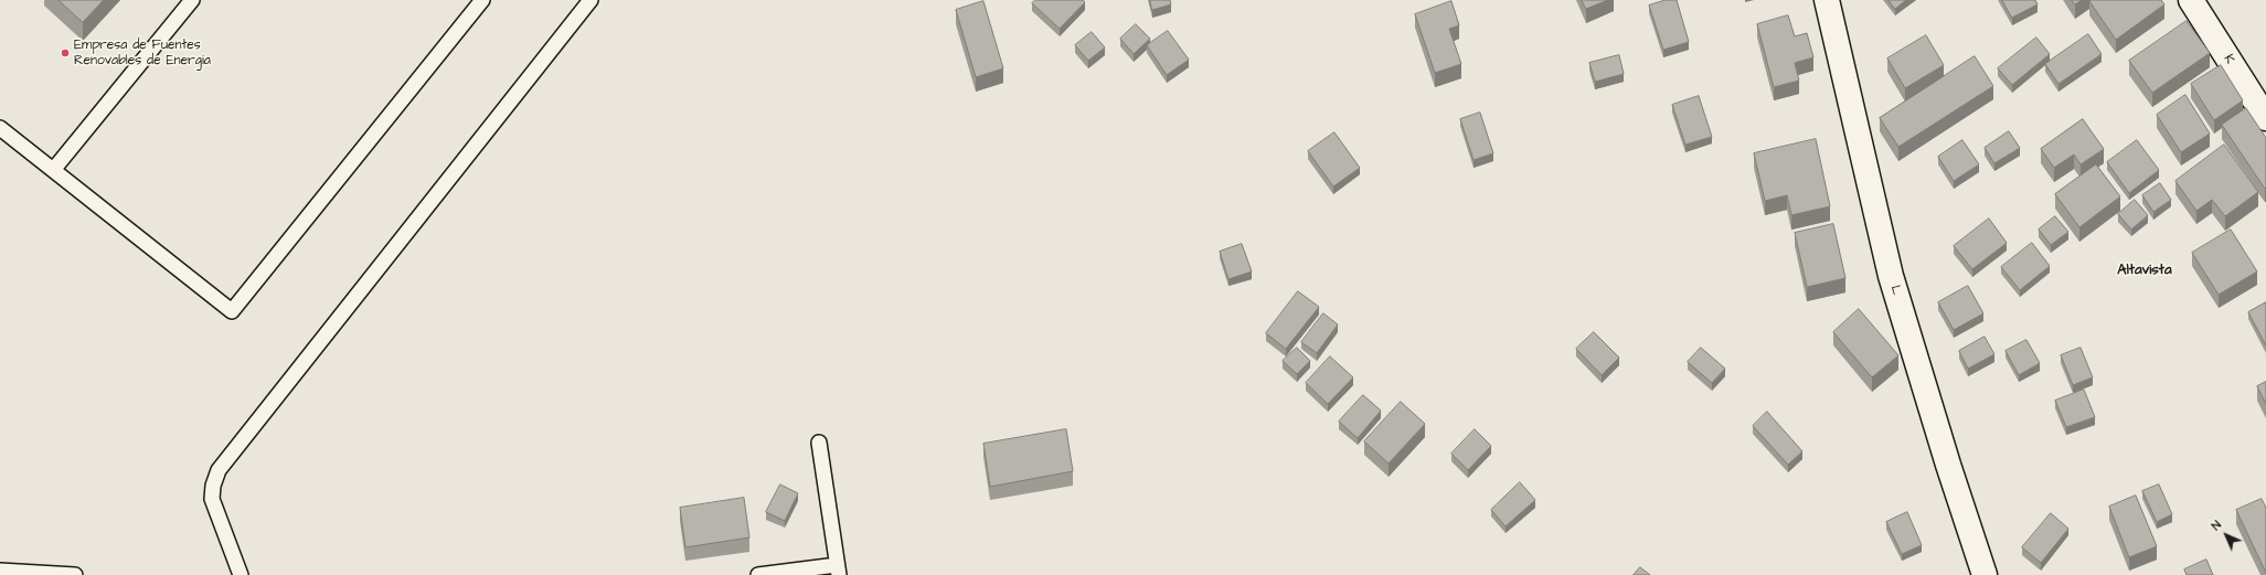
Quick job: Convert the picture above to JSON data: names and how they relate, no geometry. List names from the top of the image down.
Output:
{
  "streets": {
    "street": ["K", "L"]
  },
  "districts": ["Altavista"],
  "places": ["Empresa de Fuentes Renovables de Energía"],
  "north": "top left"
}
